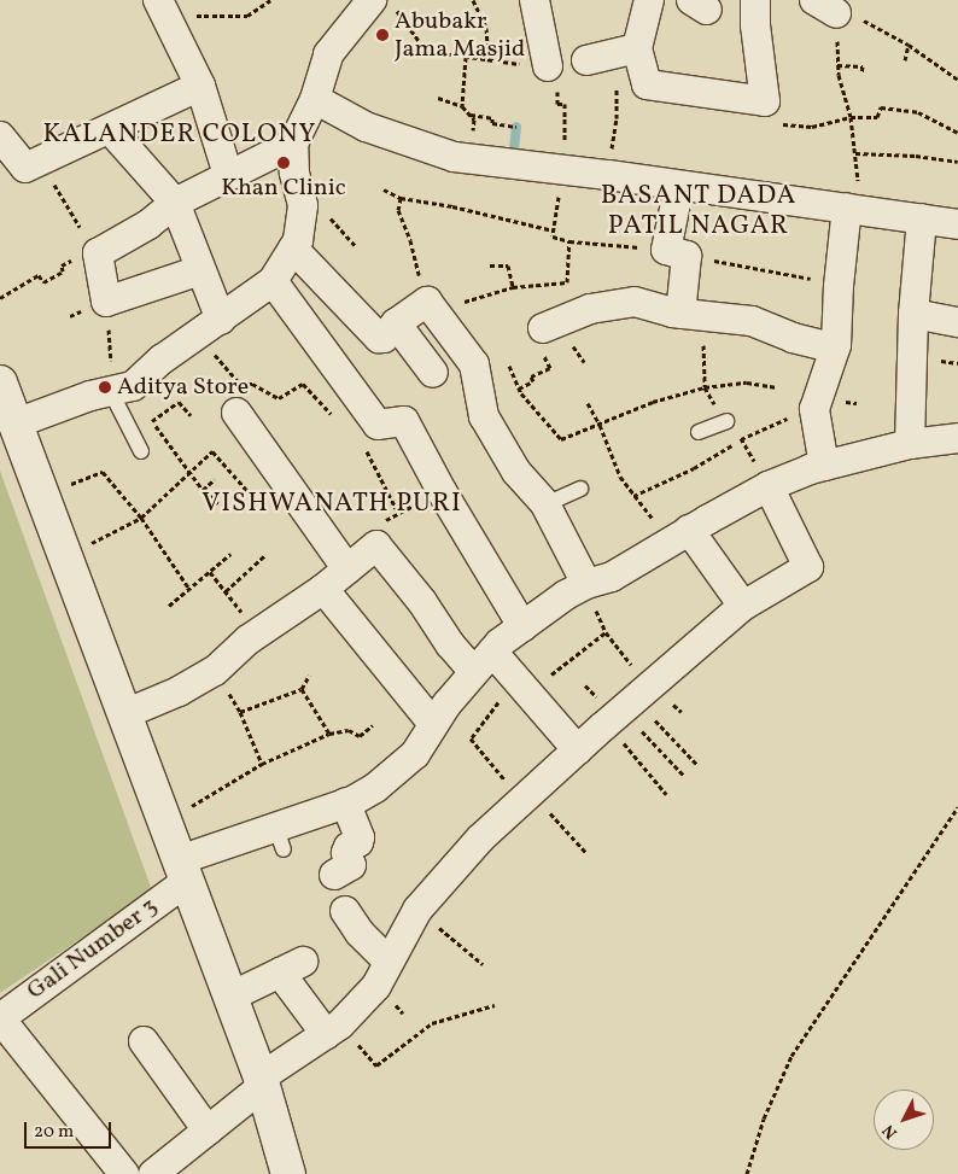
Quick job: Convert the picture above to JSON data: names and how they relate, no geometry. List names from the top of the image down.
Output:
{
  "streets": {
    "street": ["Gali Number 3"]
  },
  "districts": ["KALANDER COLONY", "BASANT DADA PATIL NAGAR", "VISHWANATH PURI"],
  "places": ["Abubakr Jama Masjid", "Khan Clinic", "Aditya Store"],
  "scale_bar": "20 m",
  "north": "bottom left"
}
